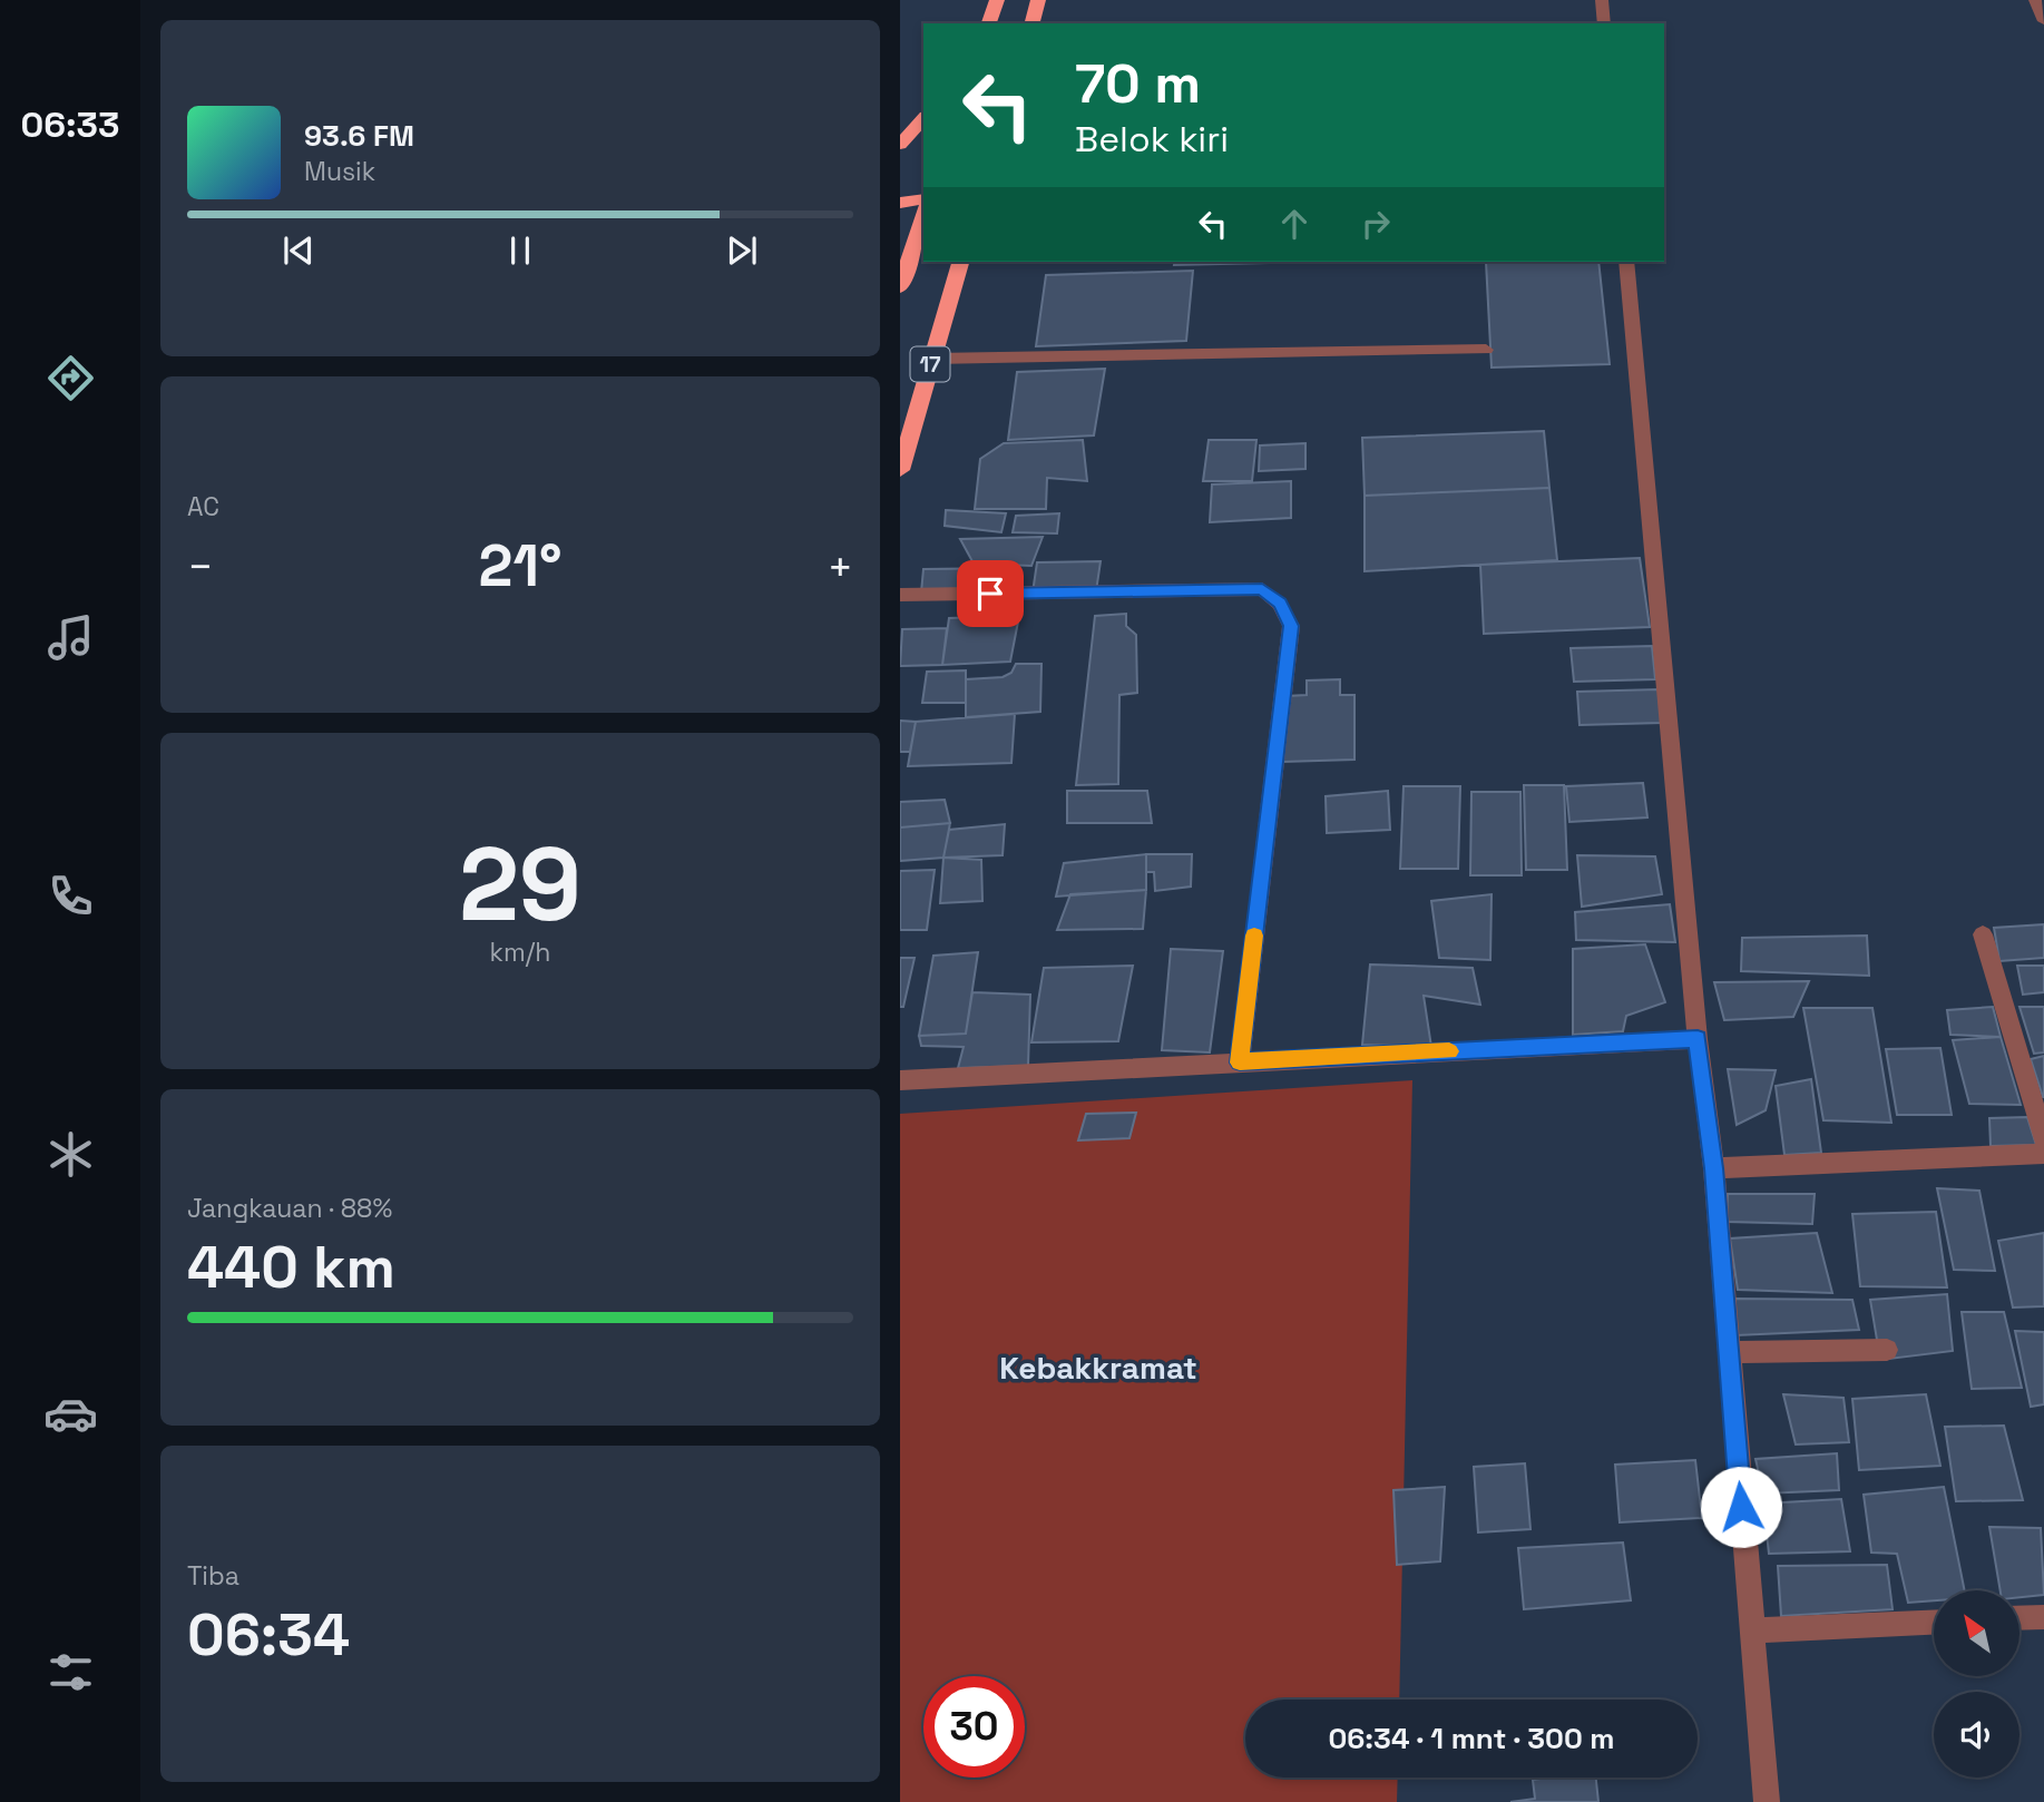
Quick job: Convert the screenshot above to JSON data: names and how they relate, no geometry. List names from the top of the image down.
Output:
{
  "streets": {
    "highway": ["17"]
  },
  "districts": ["Kebakkramat"],
  "north": "top left",
  "page": {
    "tabs": "06:33",
    "turn": ["70 m", "Belok kiri"],
    "song": ["93.6 FM", "Musik"],
    "tile": [
      "AC",
      ["29", "km/h"],
      ["Jangkauan · 88%", "440 km"],
      ["Tiba", "06:34"]
    ],
    "heat": ["−", "21°", "+"],
    "limit": "30",
    "trip": "06:34 · 1 mnt · 300 m"
  }
}
